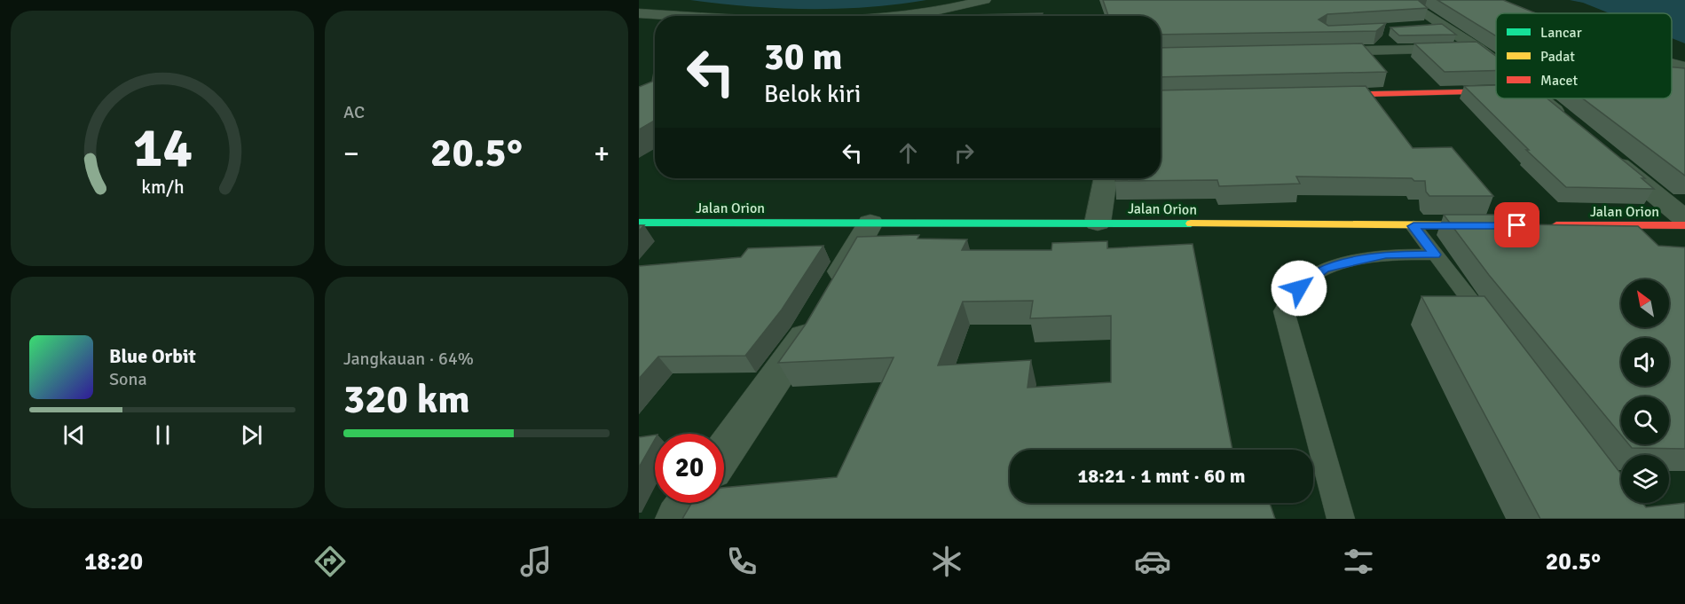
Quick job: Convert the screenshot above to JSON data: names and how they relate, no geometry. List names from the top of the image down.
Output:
{
  "streets": {
    "main road": ["Jalan Orion"]
  },
  "legend": ["Lancar", "Padat", "Macet"],
  "north": "top left",
  "page": {
    "tile": [
      "AC",
      ["Jangkauan · 64%", "320 km"]
    ],
    "turn": ["30 m", "Belok kiri"],
    "heat": ["−", "20.5°", "+"],
    "song": ["Blue Orbit", "Sona"],
    "limit": "20",
    "trip": "18:21 · 1 mnt · 60 m",
    "tabs": ["18:20", "20.5°"],
    "gauge": ["14", "km/h"]
  }
}
